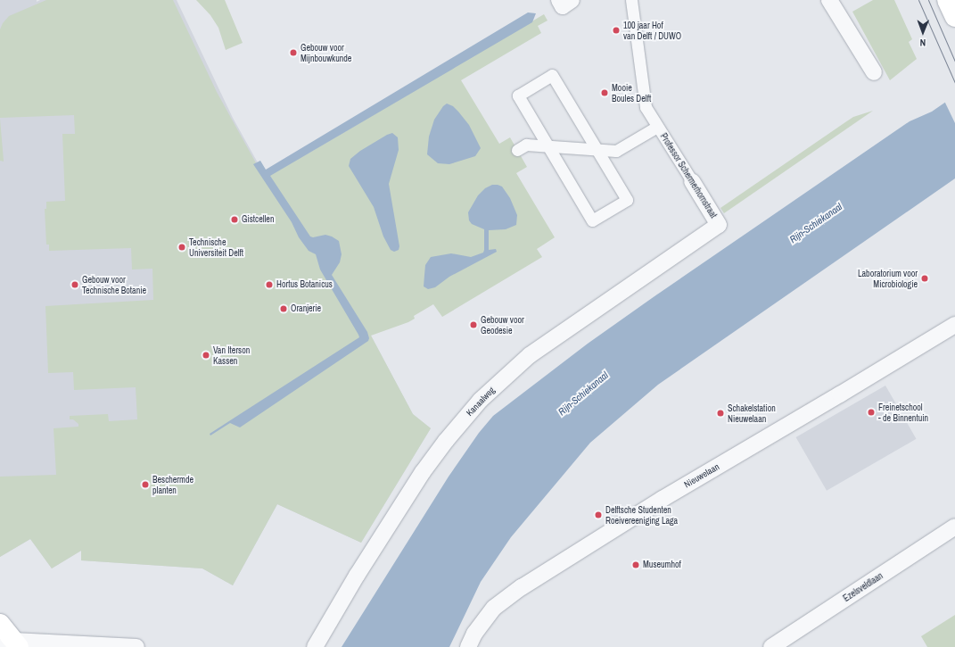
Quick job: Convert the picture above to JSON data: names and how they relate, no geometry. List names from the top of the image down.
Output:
{
  "streets": {
    "street": [
      "Professor Schermerhornstraat",
      "Kanaalweg",
      "Nieuwelaan",
      "Ezelsveldlaan"
    ]
  },
  "crossings": [
    ["Professor Schermerhornstraat", "Kanaalweg"]
  ],
  "water": ["Rijn-Schiekanaal"],
  "places": [
    "100 jaar Hof van Delft / DUWO",
    "Gebouw voor Mijnbouwkunde",
    "Mooie Boules Delft",
    "Gistcellen",
    "Technische Universiteit Delft",
    "Laboratorium voor Microbiologie",
    "Gebouw voor Technische Botanie",
    "Hortus Botanicus",
    "Oranjerie",
    "Gebouw voor Geodesie",
    "Van Iterson Kassen",
    "Freinetschool - de Binnentuin",
    "Schakelstation Nieuwelaan",
    "Beschermde planten",
    "Delftsche Studenten Roeivereeniging Laga",
    "Museumhof"
  ],
  "north": "bottom"
}
